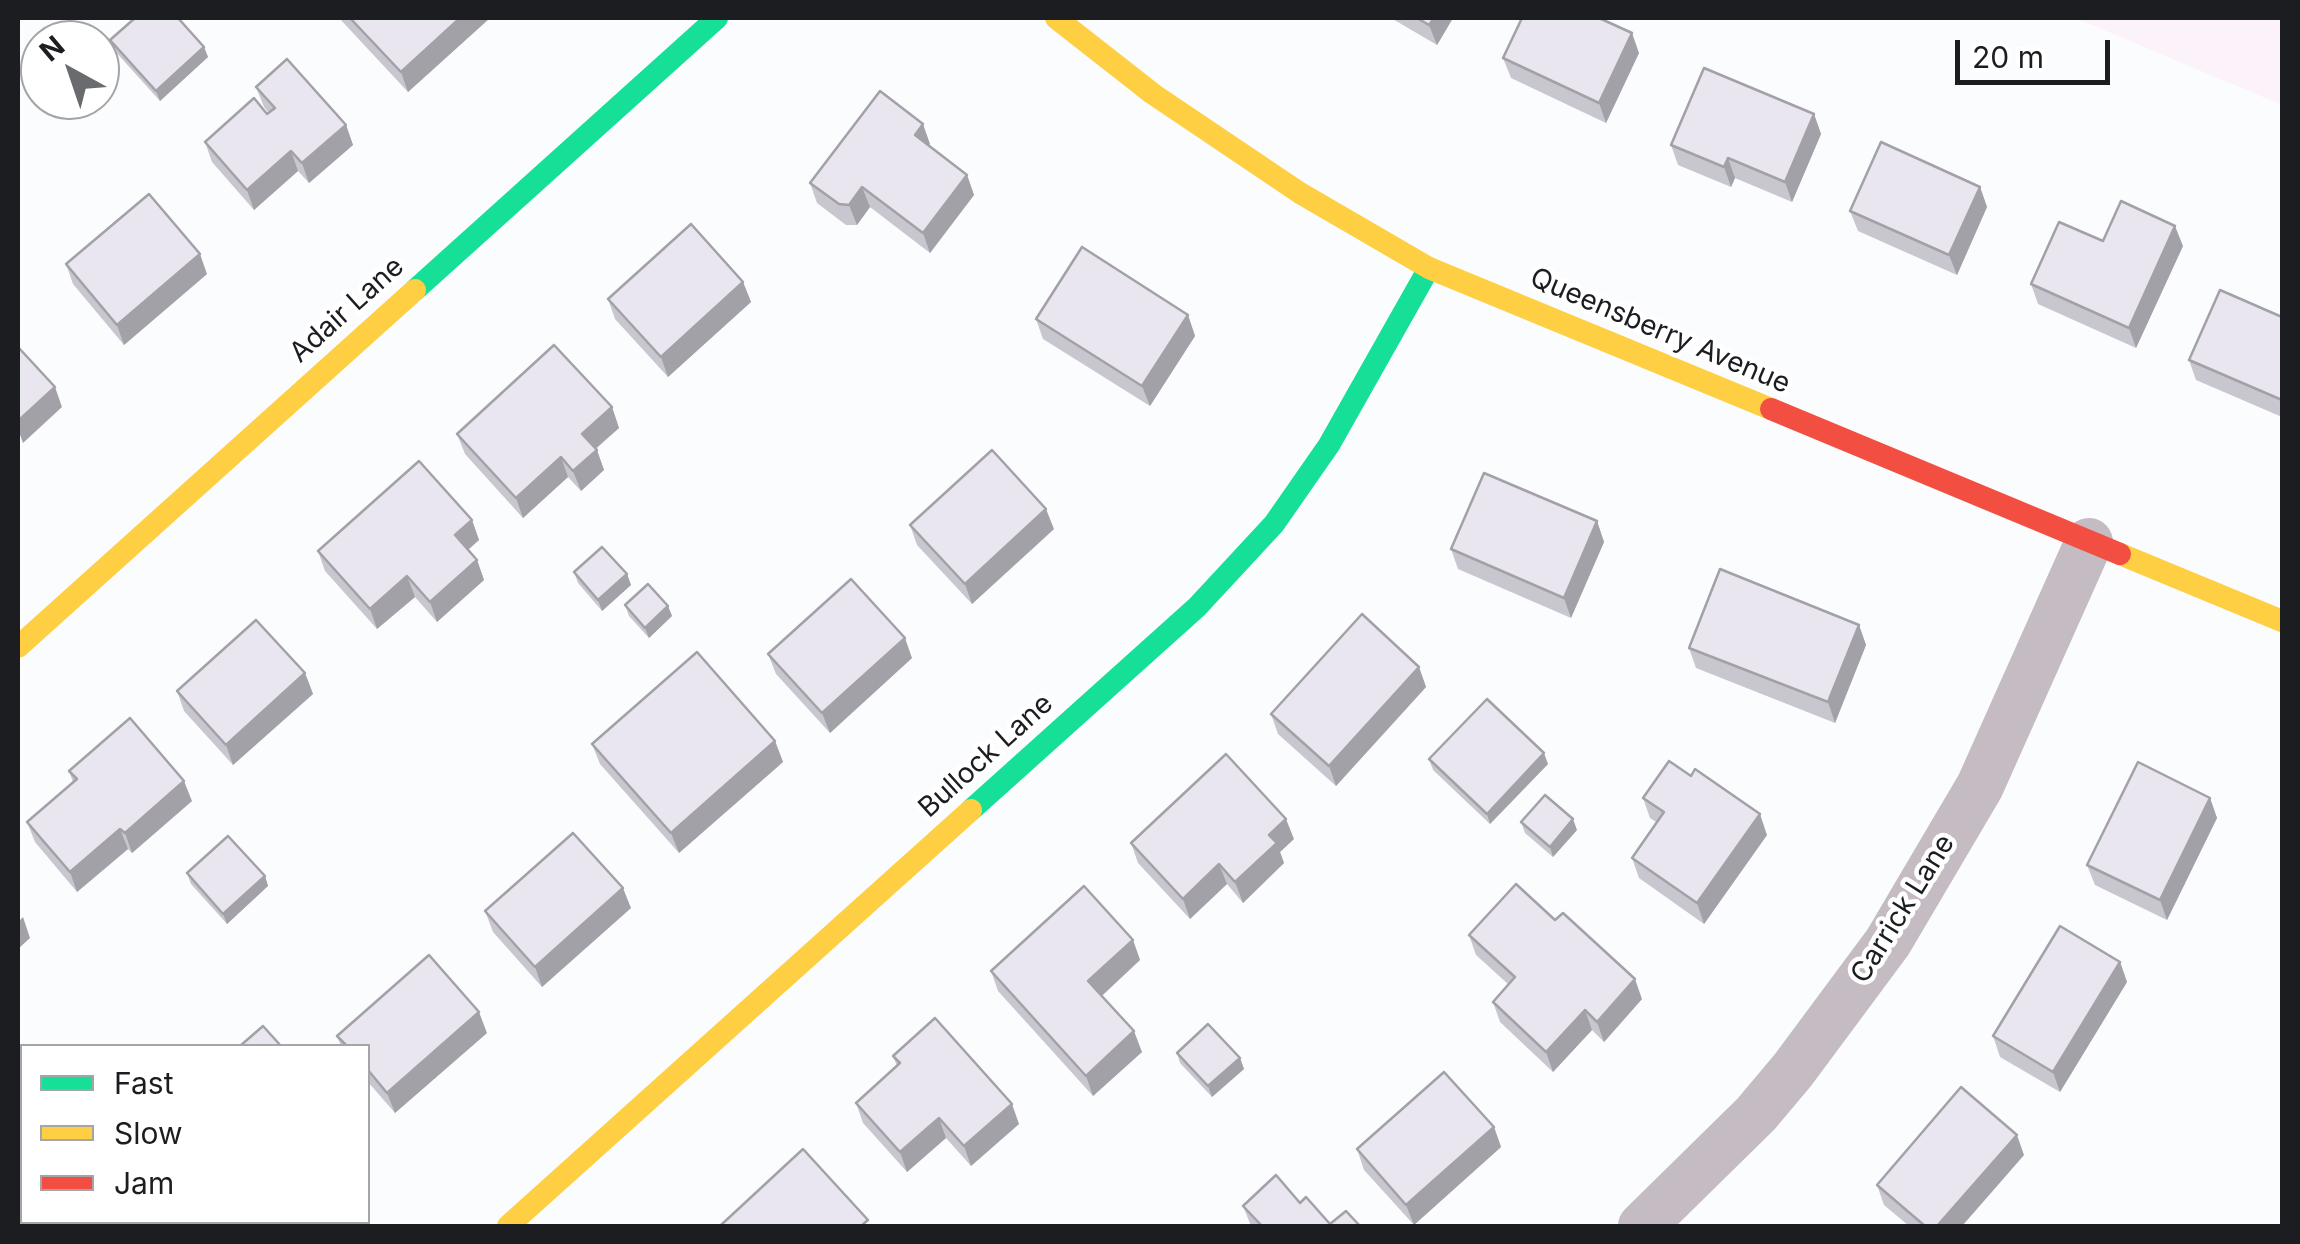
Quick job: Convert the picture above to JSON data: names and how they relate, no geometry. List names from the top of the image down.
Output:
{
  "streets": {
    "street": [
      "Adair Lane",
      "Queensberry Avenue",
      "Bullock Lane",
      "Carrick Lane"
    ]
  },
  "crossings": [
    ["Queensberry Avenue", "Bullock Lane"],
    ["Queensberry Avenue", "Carrick Lane"]
  ],
  "legend": ["Fast", "Slow", "Jam"],
  "scale_bar": "20 m",
  "north": "top left"
}
